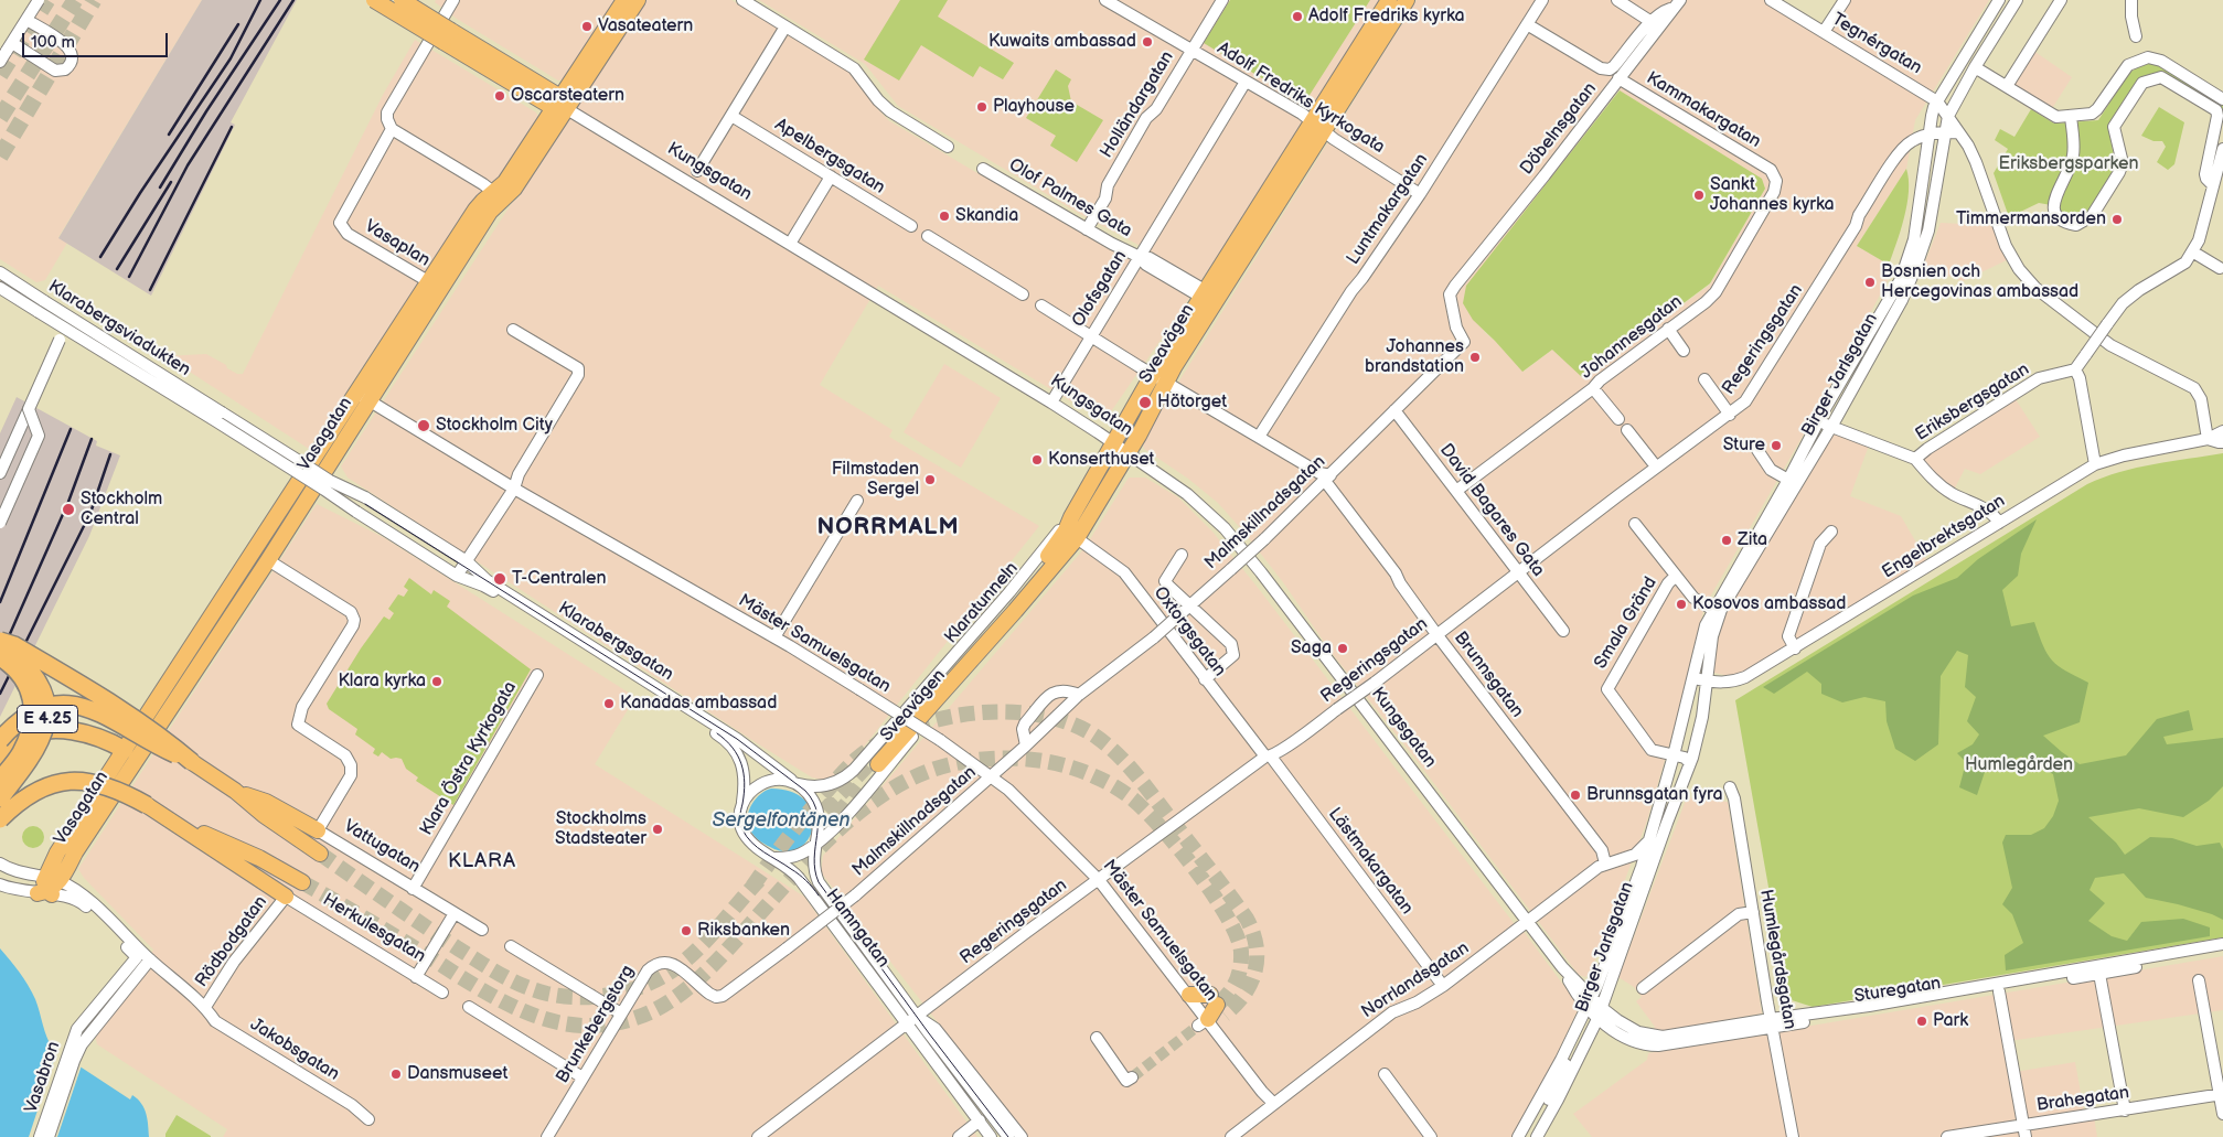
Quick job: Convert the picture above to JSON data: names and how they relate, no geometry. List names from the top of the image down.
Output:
{
  "streets": {
    "highway": ["E 4.25"],
    "main road": [
      "Kungsgatan",
      "Sveavägen",
      "Vasagatan",
      "Klaratunneln"
    ],
    "street": [
      "Tegnérgatan",
      "Adolf Fredriks Kyrkogata",
      "Holländargatan",
      "Kammakargatan",
      "Döbelnsgatan",
      "Apelbergsgatan",
      "Olof Palmes Gata",
      "Luntmakargatan",
      "Vasaplan",
      "Olofsgatan",
      "Klarabergsviadukten",
      "Johannesgatan",
      "Regeringsgatan",
      "Birger Jarlsgatan",
      "Eriksbergsgatan",
      "David Bagares Gata",
      "Malmskillnadsgatan",
      "Engelbrektsgatan",
      "Smala Gränd",
      "Oxtorgsgatan",
      "Klarabergsgatan",
      "Mäster Samuelsgatan",
      "Brunnsgatan",
      "Klara Östra Kyrkogata",
      "Vattugatan",
      "Lästmakargatan",
      "Herkulesgatan",
      "Hamngatan",
      "Rödbodgatan",
      "Humlegårdsgatan",
      "Norrlandsgatan",
      "Sturegatan",
      "Brunkebergstorg",
      "Jakobsgatan",
      "Vasabron",
      "Brahegatan"
    ]
  },
  "crossings": [
    ["Tegnérgatan", "Birger Jarlsgatan"],
    ["Tegnérgatan", "Engelbrektsgatan"],
    ["Adolf Fredriks Kyrkogata", "Holländargatan"],
    ["Adolf Fredriks Kyrkogata", "Luntmakargatan"],
    ["Adolf Fredriks Kyrkogata", "Olofsgatan"],
    ["Adolf Fredriks Kyrkogata", "Sveavägen"],
    ["Holländargatan", "Olof Palmes Gata"],
    ["Kammakargatan", "Döbelnsgatan"],
    ["Kammakargatan", "Johannesgatan"],
    ["Döbelnsgatan", "Luntmakargatan"],
    ["Döbelnsgatan", "Malmskillnadsgatan"],
    ["Kungsgatan", "Olofsgatan"],
    ["Kungsgatan", "Sveavägen"],
    ["Kungsgatan", "Birger Jarlsgatan"],
    ["Kungsgatan", "Vasagatan"],
    ["Kungsgatan", "Norrlandsgatan"],
    ["Kungsgatan", "Sturegatan"],
    ["Olof Palmes Gata", "Olofsgatan"],
    ["Olof Palmes Gata", "Sveavägen"],
    ["Vasaplan", "Vasagatan"],
    ["Klarabergsviadukten", "Klarabergsgatan"],
    ["Johannesgatan", "David Bagares Gata"],
    ["Regeringsgatan", "Birger Jarlsgatan"],
    ["Regeringsgatan", "David Bagares Gata"],
    ["Regeringsgatan", "Oxtorgsgatan"],
    ["Regeringsgatan", "Mäster Samuelsgatan"],
    ["Regeringsgatan", "Brunnsgatan"],
    ["Regeringsgatan", "Lästmakargatan"],
    ["Regeringsgatan", "Hamngatan"],
    ["Sveavägen", "Klaratunneln"],
    ["Sveavägen", "Oxtorgsgatan"],
    ["Sveavägen", "Klarabergsgatan"],
    ["Sveavägen", "Hamngatan"],
    ["Birger Jarlsgatan", "Eriksbergsgatan"],
    ["Birger Jarlsgatan", "Engelbrektsgatan"],
    ["Birger Jarlsgatan", "Smala Gränd"],
    ["Birger Jarlsgatan", "Norrlandsgatan"],
    ["Birger Jarlsgatan", "Sturegatan"],
    ["Vasagatan", "Mäster Samuelsgatan"],
    ["Vasagatan", "Jakobsgatan"],
    ["David Bagares Gata", "Malmskillnadsgatan"],
    ["Malmskillnadsgatan", "Mäster Samuelsgatan"],
    ["Malmskillnadsgatan", "Brunnsgatan"],
    ["Malmskillnadsgatan", "Brunkebergstorg"],
    ["Oxtorgsgatan", "Lästmakargatan"],
    ["Klarabergsgatan", "Hamngatan"],
    ["Mäster Samuelsgatan", "Norrlandsgatan"],
    ["Brunnsgatan", "Norrlandsgatan"],
    ["Klara Östra Kyrkogata", "Vattugatan"],
    ["Lästmakargatan", "Norrlandsgatan"],
    ["Herkulesgatan", "Rödbodgatan"],
    ["Rödbodgatan", "Jakobsgatan"],
    ["Humlegårdsgatan", "Sturegatan"]
  ],
  "districts": ["NORRMALM", "KLARA"],
  "water": ["Sergelfontänen"],
  "parks": ["Eriksbergsparken", "Humlegården"],
  "places": [
    "Adolf Fredriks kyrka",
    "Vasateatern",
    "Kuwaits ambassad",
    "Oscarsteatern",
    "Playhouse",
    "Sankt Johannes kyrka",
    "Skandia",
    "Timmermansorden",
    "Bosnien och Hercegovinas ambassad",
    "Johannes brandstation",
    "Hötorget",
    "Stockholm City",
    "Sture",
    "Konserthuset",
    "Filmstaden Sergel",
    "Stockholm Central",
    "Zita",
    "T-Centralen",
    "Kosovos ambassad",
    "Saga",
    "Klara kyrka",
    "Kanadas ambassad",
    "Brunnsgatan fyra",
    "Stockholms Stadsteater",
    "Riksbanken",
    "Park",
    "Dansmuseet"
  ],
  "scale_bar": "100 m"
}
